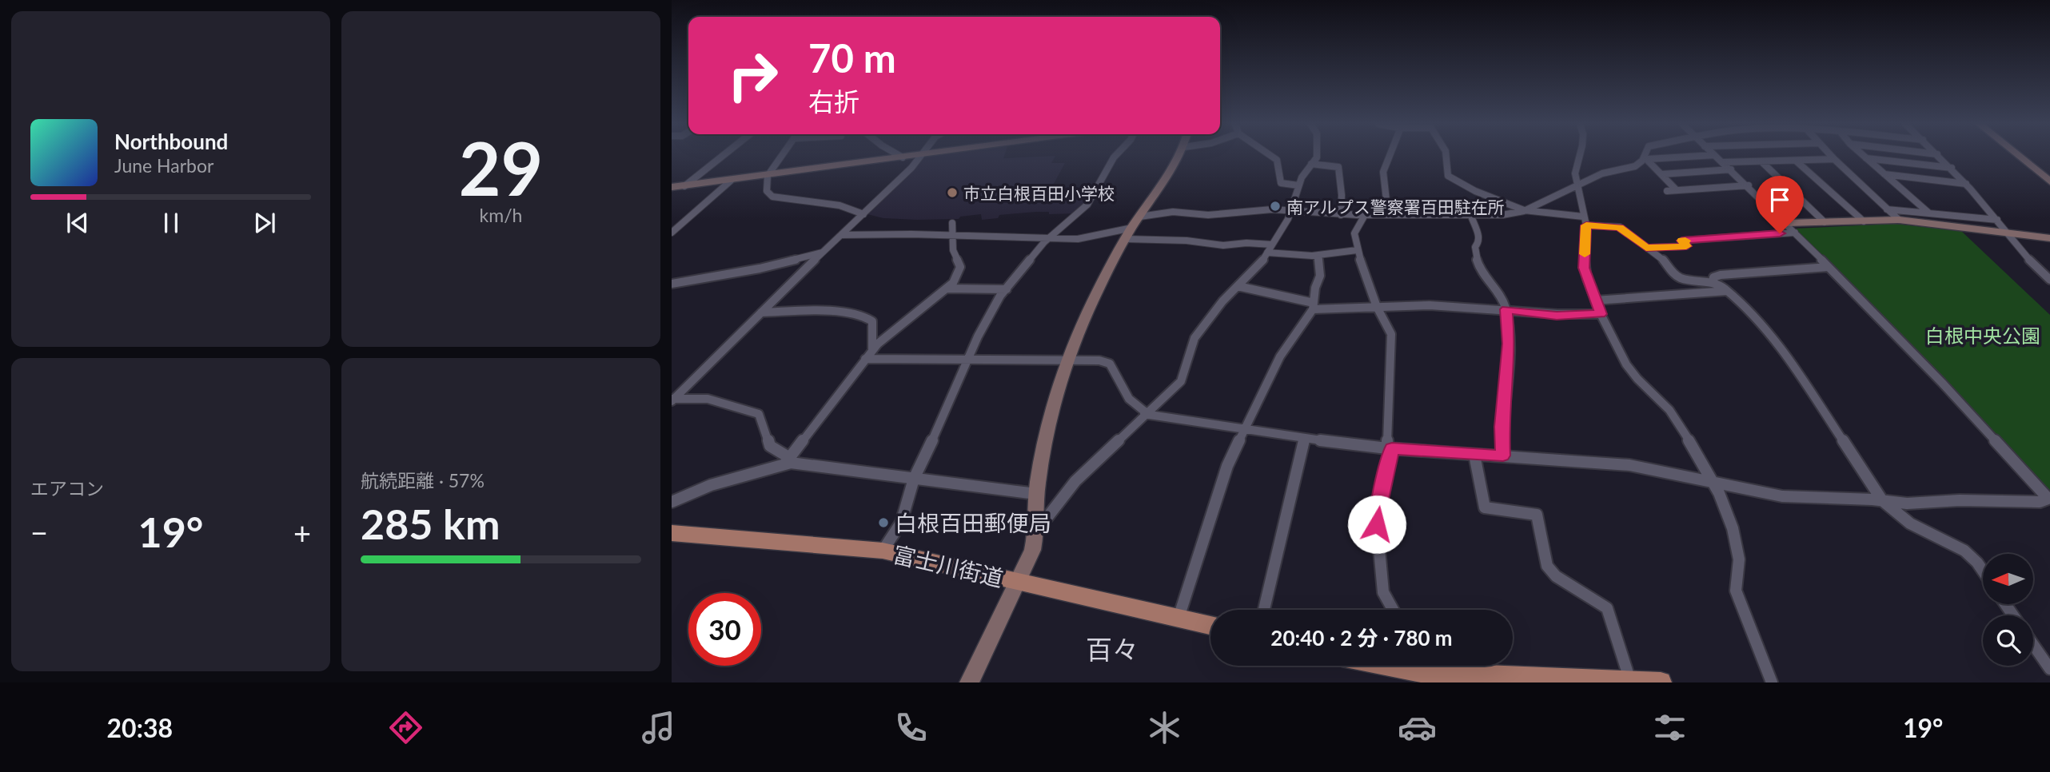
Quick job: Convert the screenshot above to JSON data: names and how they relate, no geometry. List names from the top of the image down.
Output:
{
  "streets": {
    "main road": ["富士川街道"]
  },
  "districts": ["百々"],
  "parks": ["白根中央公園"],
  "places": ["市立白根百田小学校", "南アルプス警察署百田駐在所", "白根百田郵便局"],
  "north": "left",
  "page": {
    "tile": [
      ["29", "km/h"],
      "エアコン",
      ["航続距離 · 57%", "285 km"]
    ],
    "turn": ["70 m", "右折"],
    "song": ["Northbound", "June Harbor"],
    "heat": ["−", "19°", "+"],
    "limit": "30",
    "trip": "20:40 · 2 分 · 780 m",
    "tabs": ["20:38", "19°"]
  }
}
